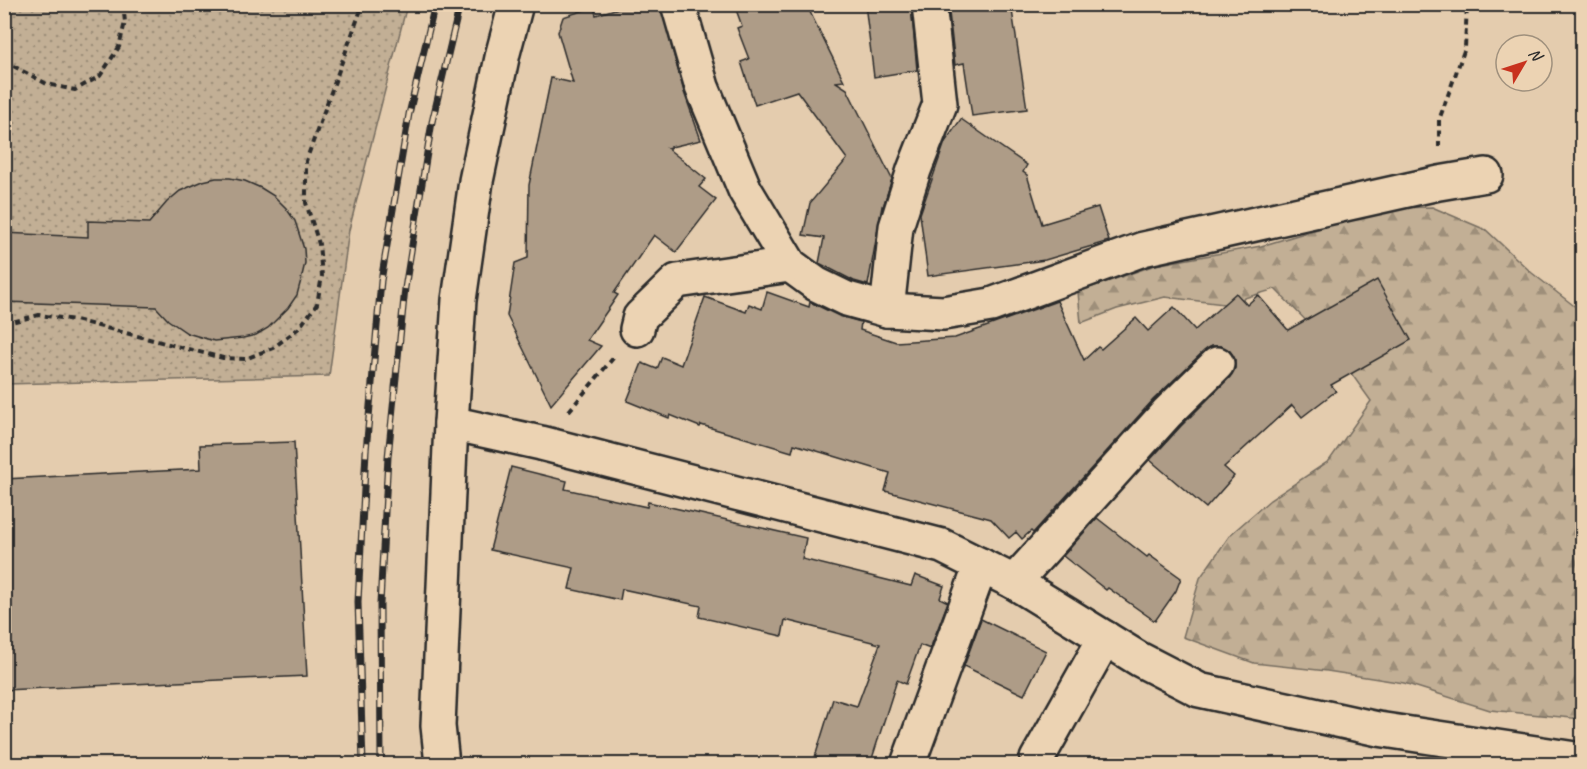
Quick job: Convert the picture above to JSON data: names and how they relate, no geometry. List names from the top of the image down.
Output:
{
  "north": "top right"
}
